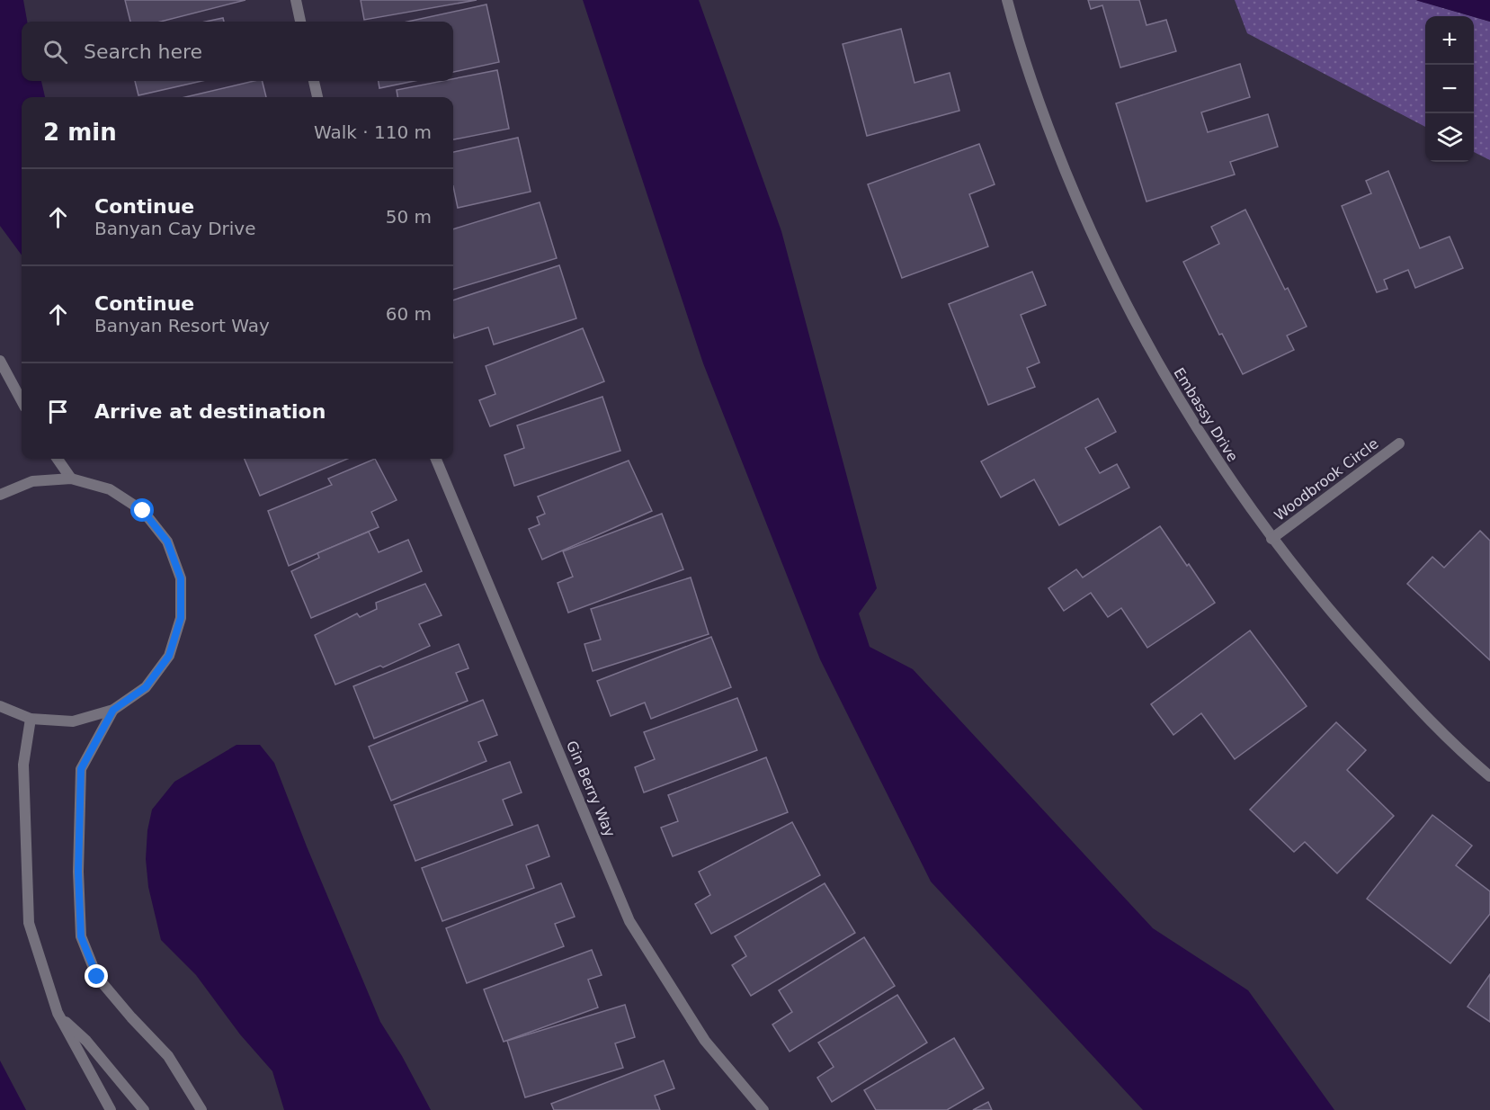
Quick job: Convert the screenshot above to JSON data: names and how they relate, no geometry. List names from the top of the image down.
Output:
{
  "streets": {
    "street": ["Embassy Drive", "Woodbrook Circle", "Gin Berry Way"]
  },
  "crossings": [
    ["Embassy Drive", "Woodbrook Circle"]
  ],
  "page": {
    "map_buttons": ["+", "−"],
    "search": "Search here",
    "heading": ["2 min", "Walk · 110 m"],
    "list": [
      ["Continue", "Banyan Cay Drive", "50 m"],
      ["Continue", "Banyan Resort Way", "60 m"],
      "Arrive at destination"
    ]
  }
}
